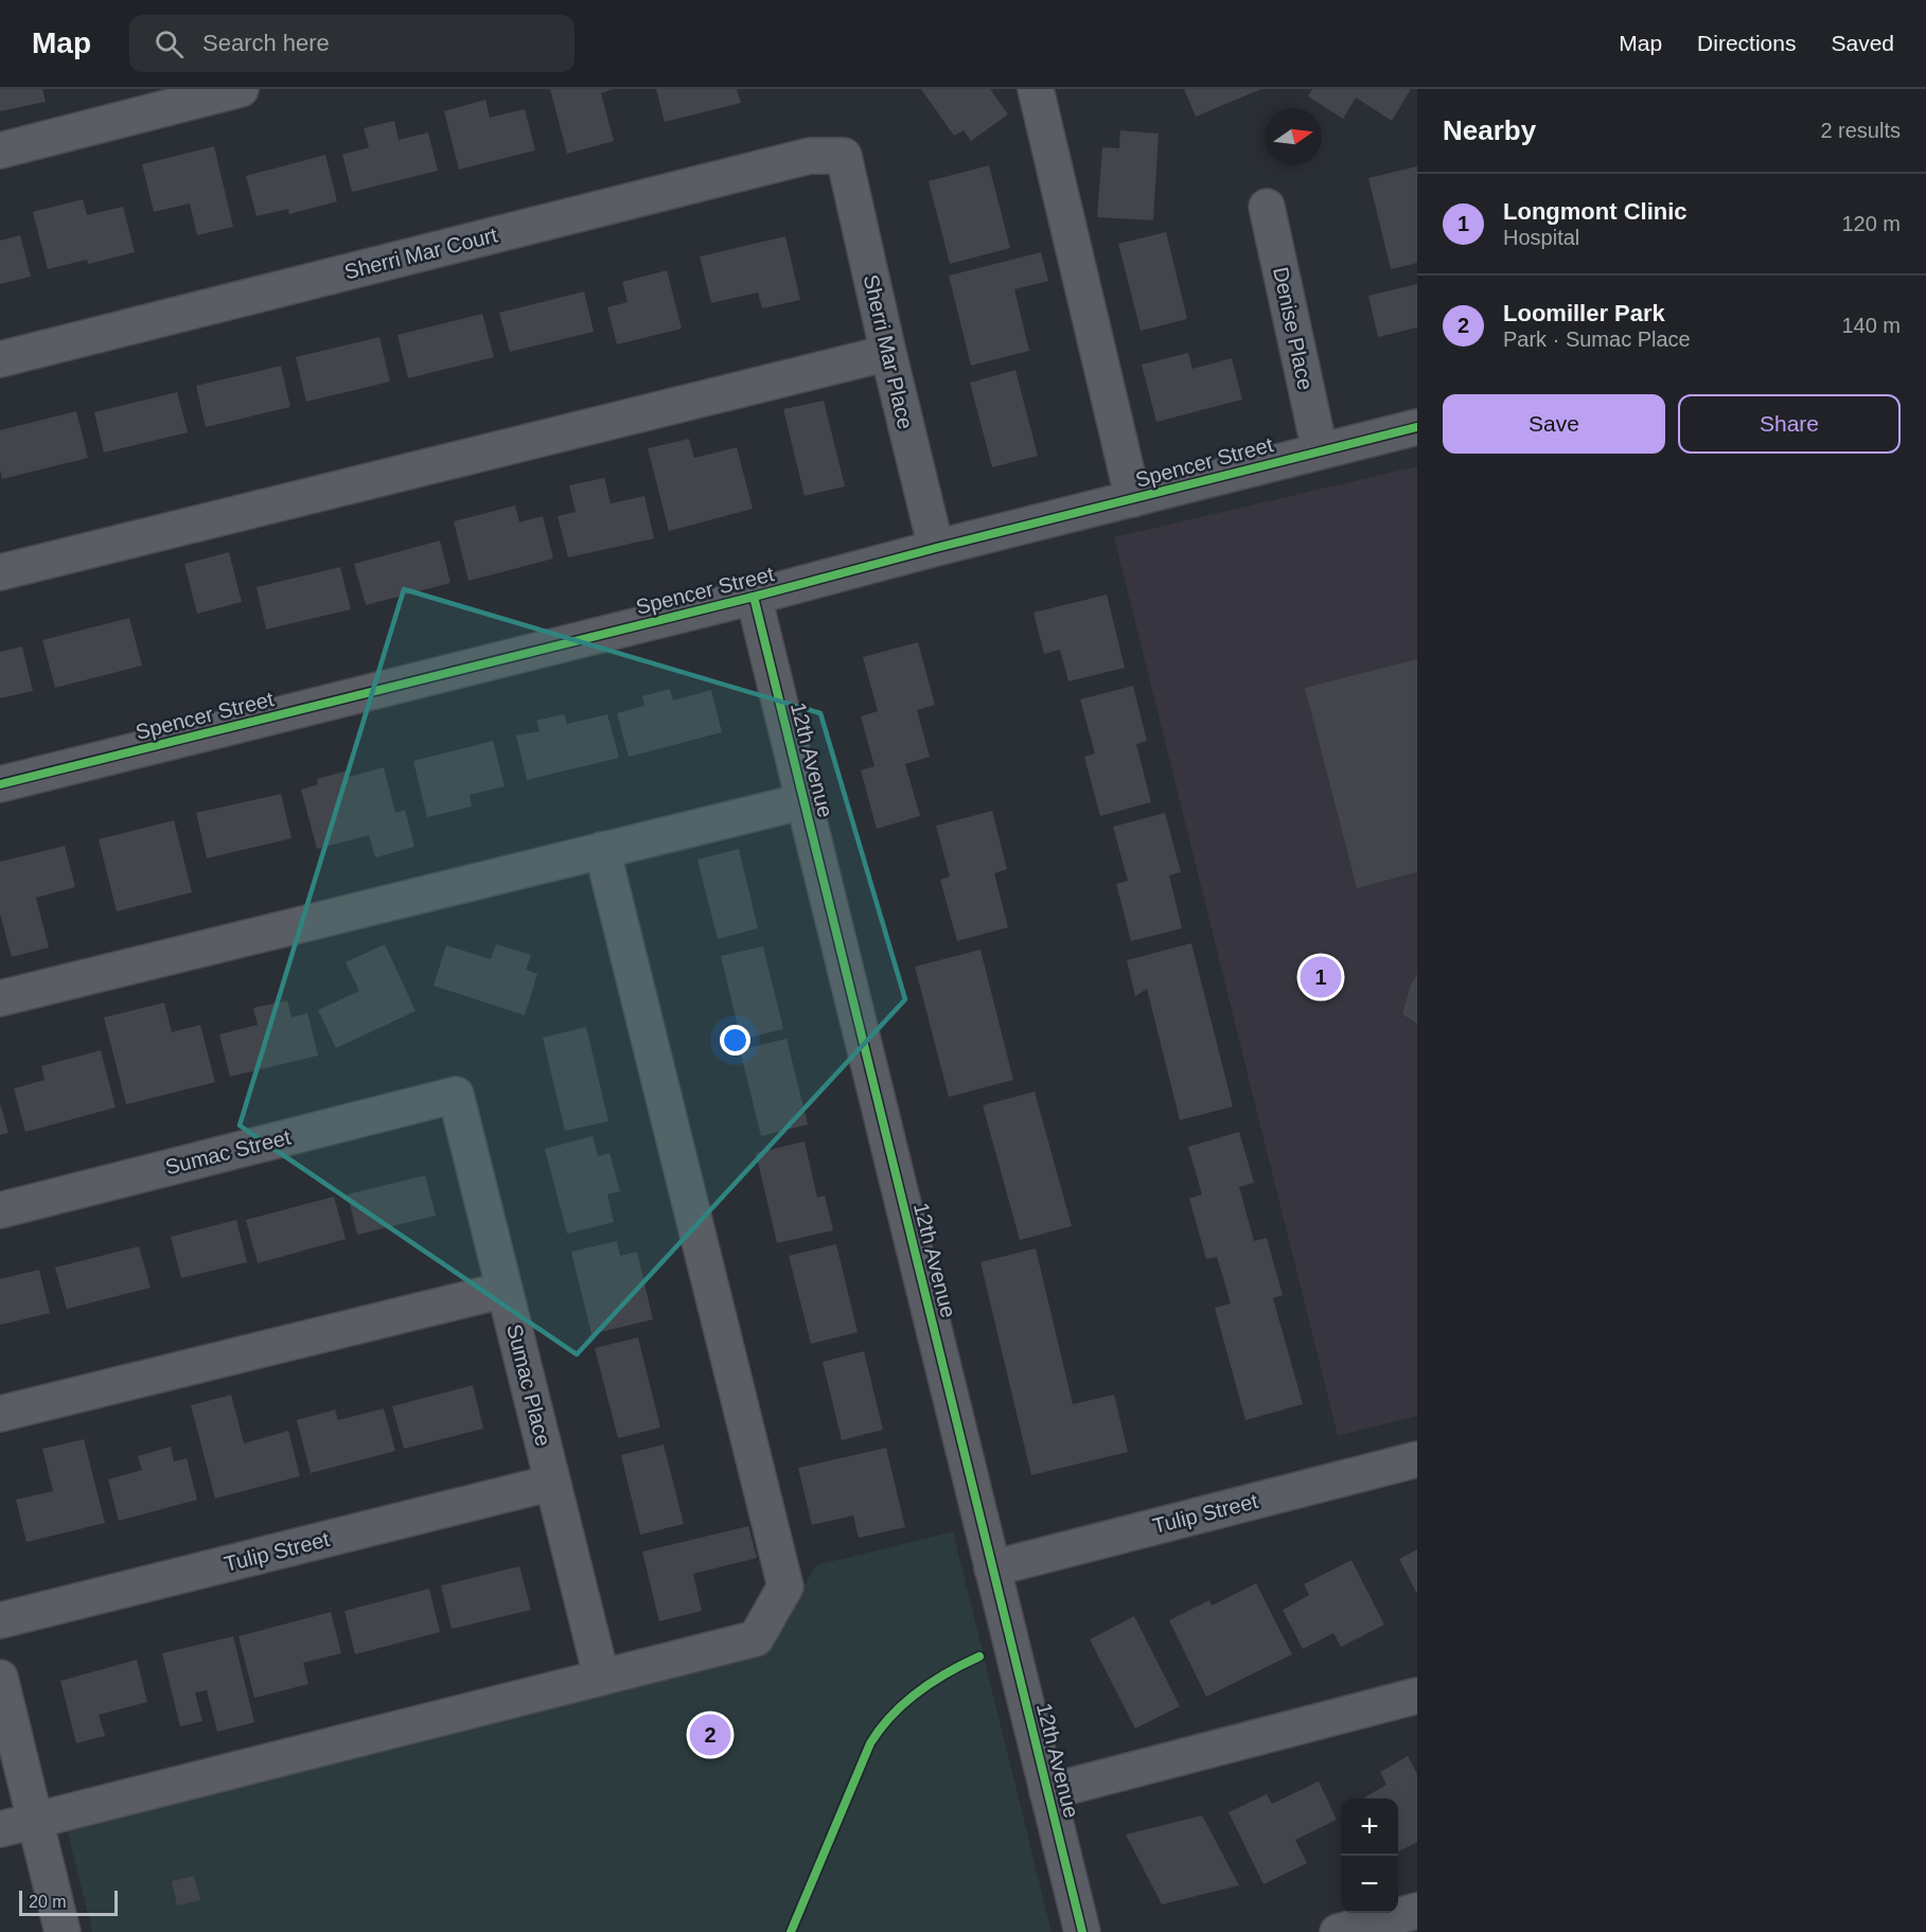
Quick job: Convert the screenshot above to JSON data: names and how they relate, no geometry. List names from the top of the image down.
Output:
{
  "streets": {
    "street": [
      "Sherri Mar Court",
      "Denise Place",
      "Sherri Mar Place",
      "Spencer Street",
      "12th Avenue",
      "Sumac Street",
      "Sumac Place",
      "Tulip Street"
    ]
  },
  "crossings": [
    ["Sherri Mar Court", "Sherri Mar Place"],
    ["Denise Place", "Spencer Street"],
    ["Sherri Mar Place", "Spencer Street"],
    ["Spencer Street", "12th Avenue"],
    ["12th Avenue", "Tulip Street"],
    ["Sumac Street", "Sumac Place"],
    ["Sumac Place", "Tulip Street"]
  ],
  "scale_bar": "20 m",
  "north": "right",
  "page": {
    "header": "Map",
    "search": "Search here",
    "nav": ["Map", "Directions", "Saved"],
    "heading": ["Nearby", "2 results"],
    "list": [
      {
        "mark": "1",
        "name": "Longmont Clinic",
        "note": "Hospital",
        "value": "120 m"
      },
      {
        "mark": "2",
        "name": "Loomiller Park",
        "note": "Park · Sumac Place",
        "value": "140 m"
      }
    ],
    "buttons": ["Save", "Share"],
    "pins": ["1", "2"],
    "map_buttons": ["+", "−"],
    "scale": "20 m"
  }
}
